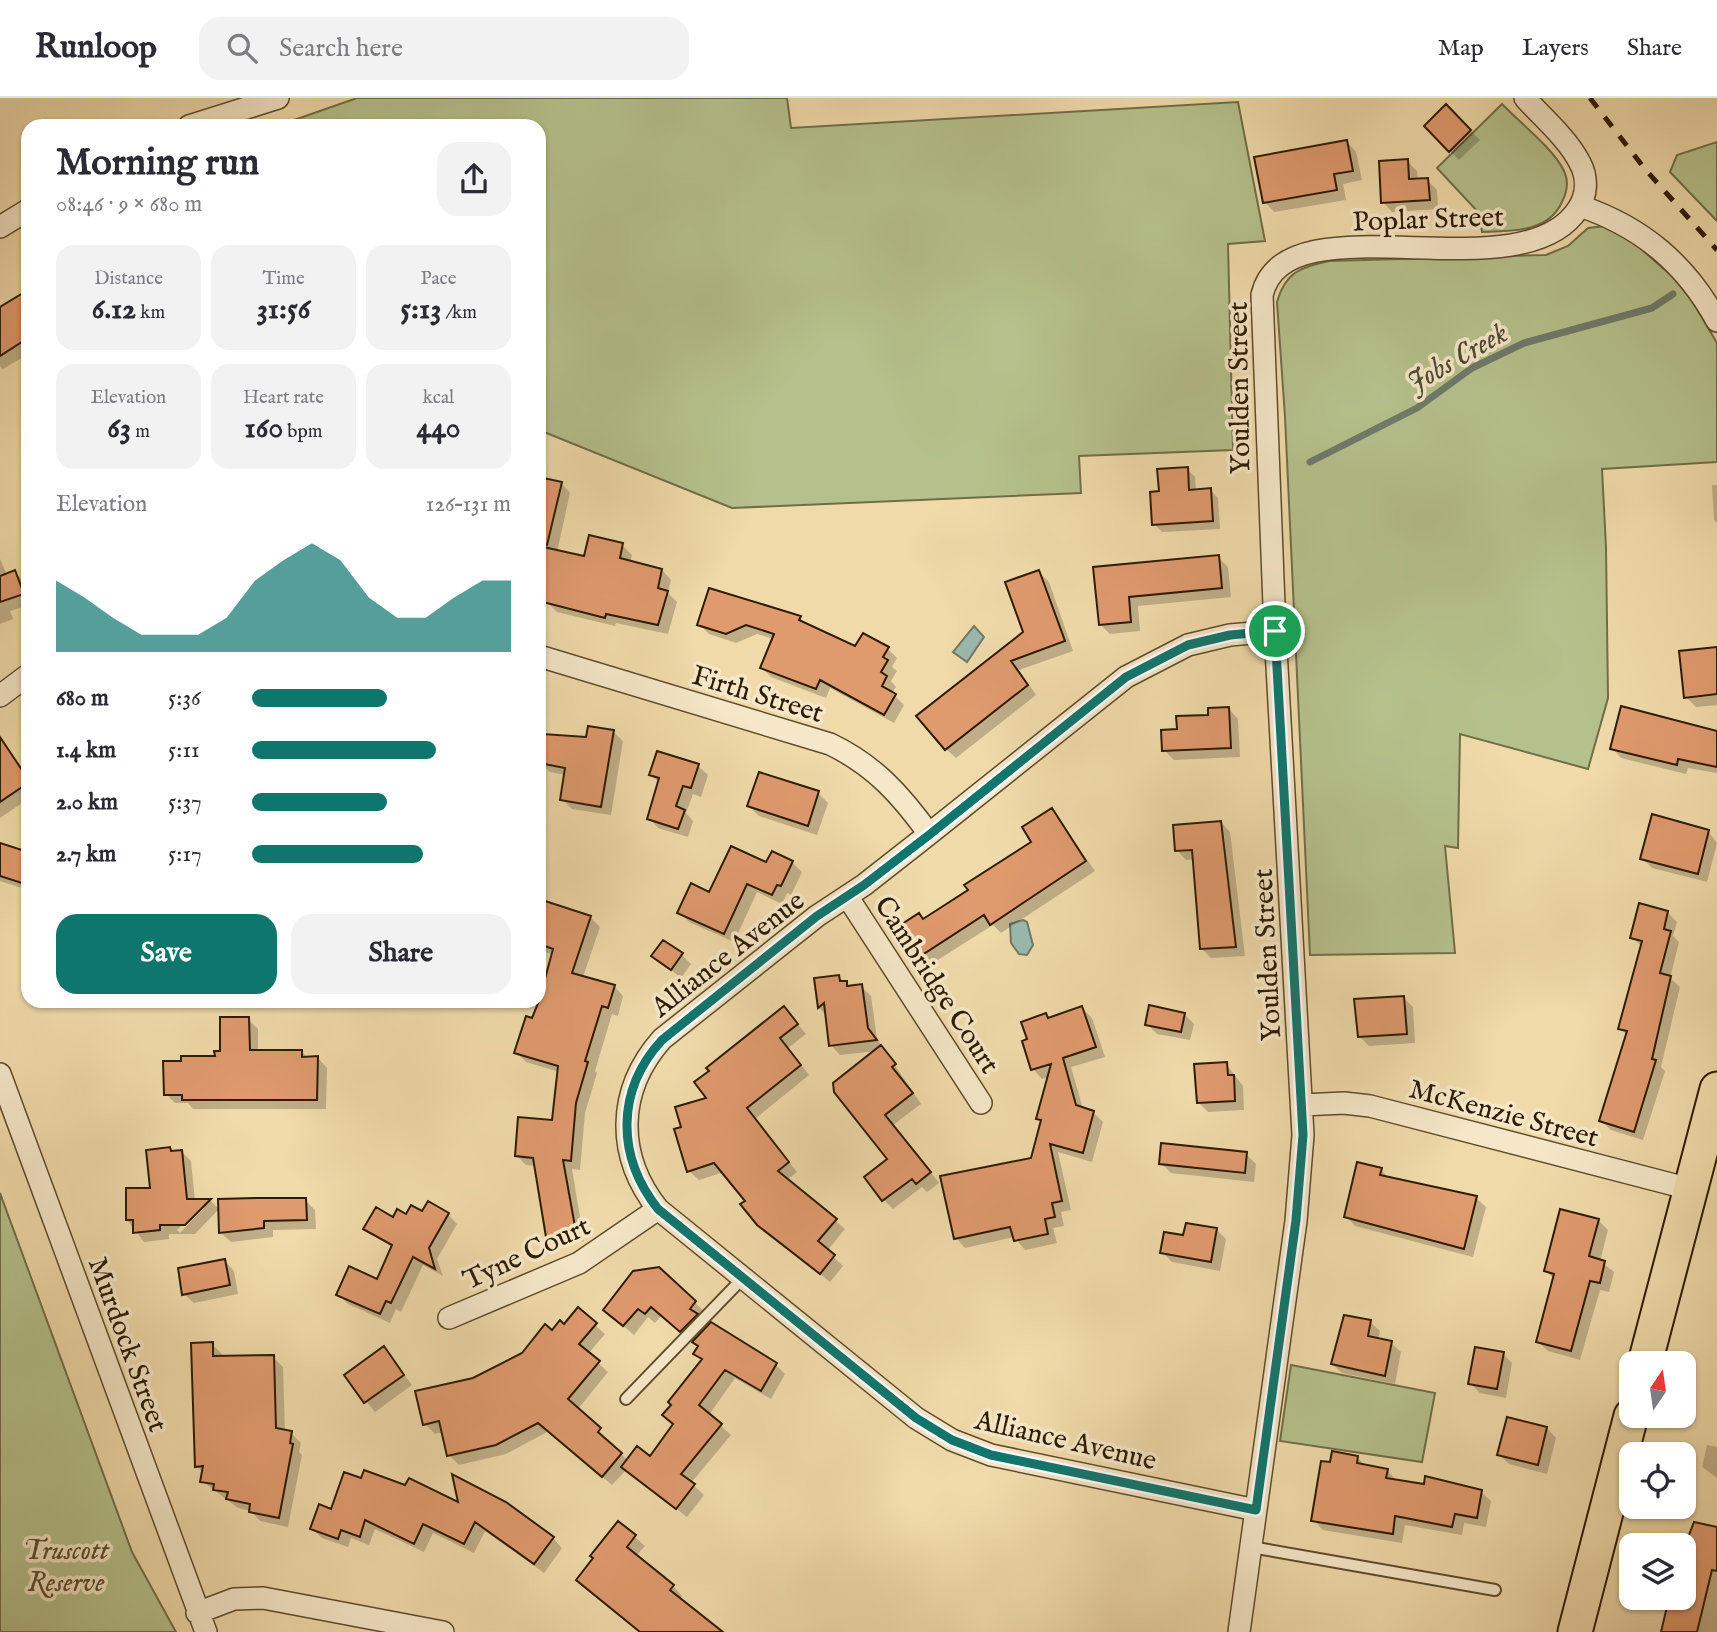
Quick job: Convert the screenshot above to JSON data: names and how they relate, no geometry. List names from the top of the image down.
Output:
{
  "streets": {
    "street": [
      "Poplar Street",
      "Youlden Street",
      "Firth Street",
      "Alliance Avenue",
      "Cambridge Court",
      "McKenzie Street",
      "Tyne Court",
      "Murdock Street"
    ]
  },
  "crossings": [
    ["Poplar Street", "Youlden Street"],
    ["Youlden Street", "Alliance Avenue"],
    ["Youlden Street", "McKenzie Street"],
    ["Firth Street", "Alliance Avenue"],
    ["Alliance Avenue", "Cambridge Court"],
    ["Alliance Avenue", "Tyne Court"]
  ],
  "water": ["Jobs Creek"],
  "parks": ["Truscott Reserve"],
  "north": "top",
  "page": {
    "header": "Runloop",
    "search": "Search here",
    "nav": ["Map", "Layers", "Share"],
    "heading": ["Morning run", "08:46 · 9 × 680 m"],
    "stats": [
      ["Distance", "6.12 km"],
      ["Time", "31:56"],
      ["Pace", "5:13 /km"],
      ["Elevation", "63 m"],
      ["Heart rate", "160 bpm"],
      ["kcal", "440"]
    ],
    "chart": ["Elevation", "126–131 m"],
    "list": [
      {
        "name": "680 m",
        "note": "5:36"
      },
      {
        "name": "1.4 km",
        "note": "5:11"
      },
      {
        "name": "2.0 km",
        "note": "5:37"
      },
      {
        "name": "2.7 km",
        "note": "5:17"
      }
    ],
    "buttons": ["Save", "Share"]
  }
}
